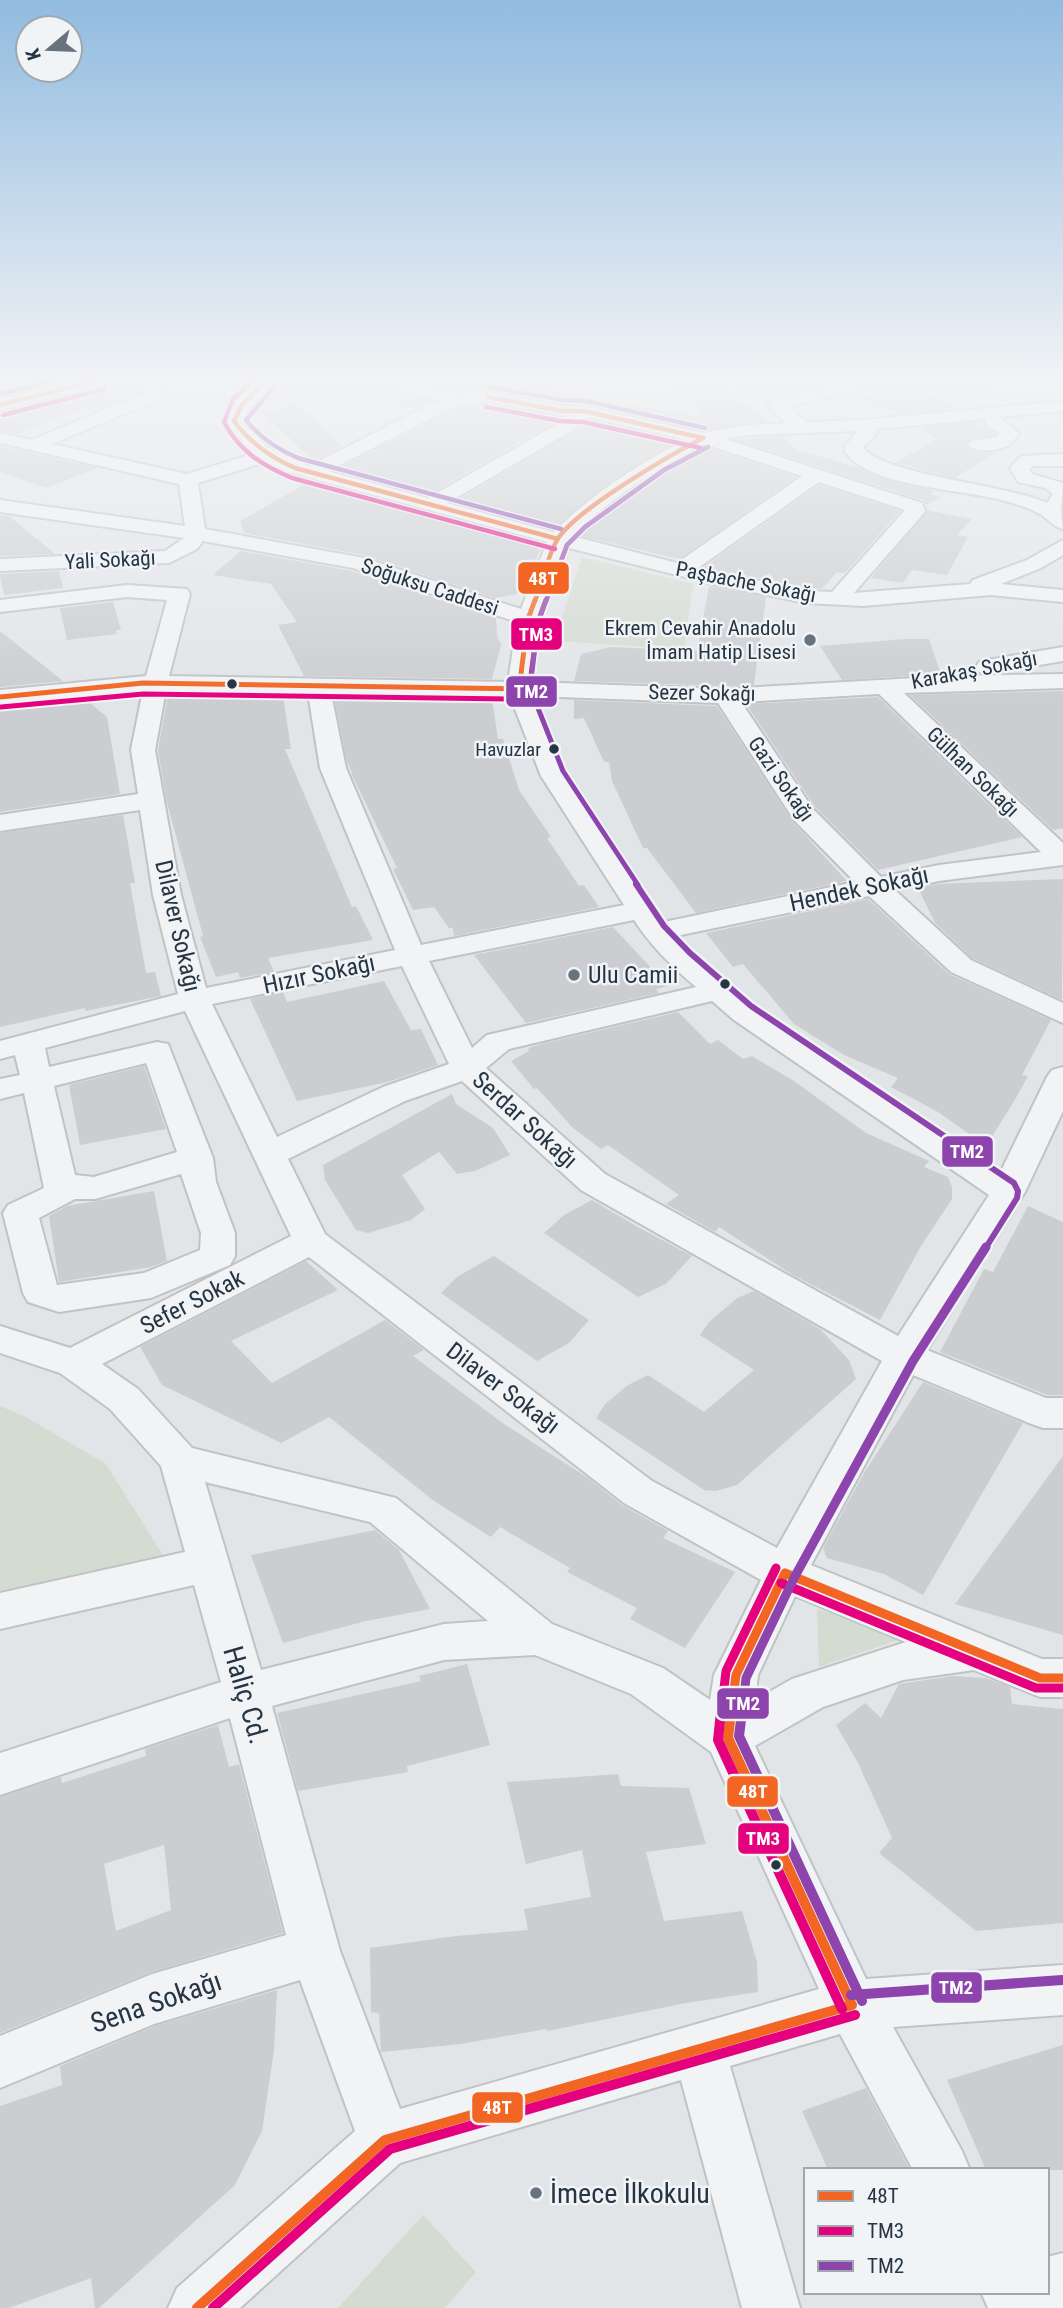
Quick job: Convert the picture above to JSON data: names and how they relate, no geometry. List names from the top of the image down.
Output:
{
  "streets": {
    "street": [
      "Yali Sokağı",
      "Paşbache Sokağı",
      "Soğuksu Caddesi",
      "Karakaş Sokağı",
      "Sezer Sokağı",
      "Gülhan Sokağı",
      "Gazi Sokağı",
      "Hendek Sokağı",
      "Dilaver Sokağı",
      "Hızır Sokağı",
      "Serdar Sokağı",
      "Sefer Sokak",
      "Haliç Cd.",
      "Sena Sokağı"
    ]
  },
  "crossings": [
    ["Yali Sokağı", "Soğuksu Caddesi"],
    ["Karakaş Sokağı", "Sezer Sokağı"],
    ["Karakaş Sokağı", "Gülhan Sokağı"],
    ["Sezer Sokağı", "Gülhan Sokağı"],
    ["Sezer Sokağı", "Gazi Sokağı"],
    ["Sezer Sokağı", "Dilaver Sokağı"],
    ["Sezer Sokağı", "Serdar Sokağı"],
    ["Gülhan Sokağı", "Hendek Sokağı"],
    ["Gazi Sokağı", "Hendek Sokağı"],
    ["Hendek Sokağı", "Hızır Sokağı"],
    ["Dilaver Sokağı", "Hızır Sokağı"],
    ["Dilaver Sokağı", "Sefer Sokak"],
    ["Hızır Sokağı", "Serdar Sokağı"],
    ["Sefer Sokak", "Haliç Cd."],
    ["Haliç Cd.", "Sena Sokağı"]
  ],
  "places": [
    "Ekrem Cevahir Anadolu İmam Hatip Lisesi",
    "Havuzlar",
    "Ulu Camii",
    "İmece İlkokulu"
  ],
  "lines": ["transit line 48T", "transit line TM3", "transit line TM2"],
  "legend": ["48T", "TM3", "TM2"],
  "north": "left"
}
